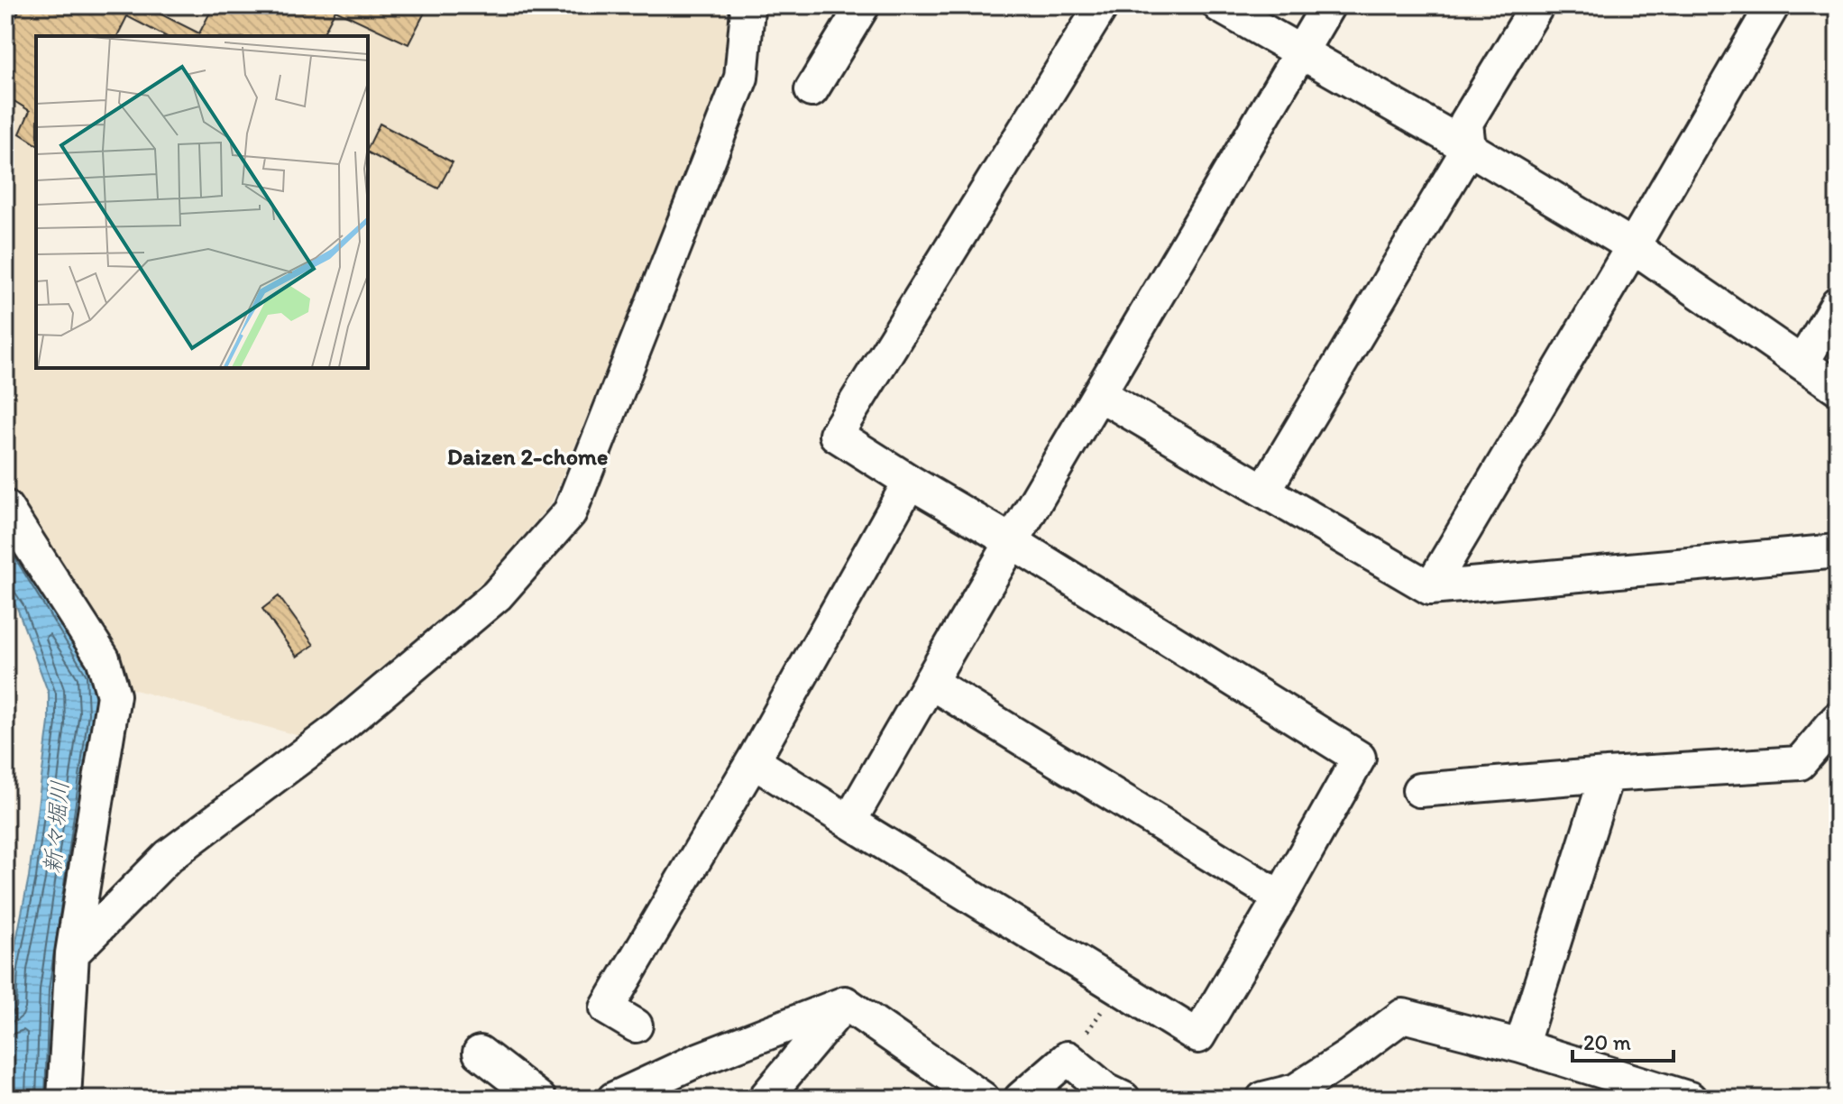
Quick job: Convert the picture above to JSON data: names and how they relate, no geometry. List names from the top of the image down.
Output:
{
  "districts": ["Daizen 2-chome"],
  "water": ["新々堀川"],
  "scale_bar": "20 m"
}
